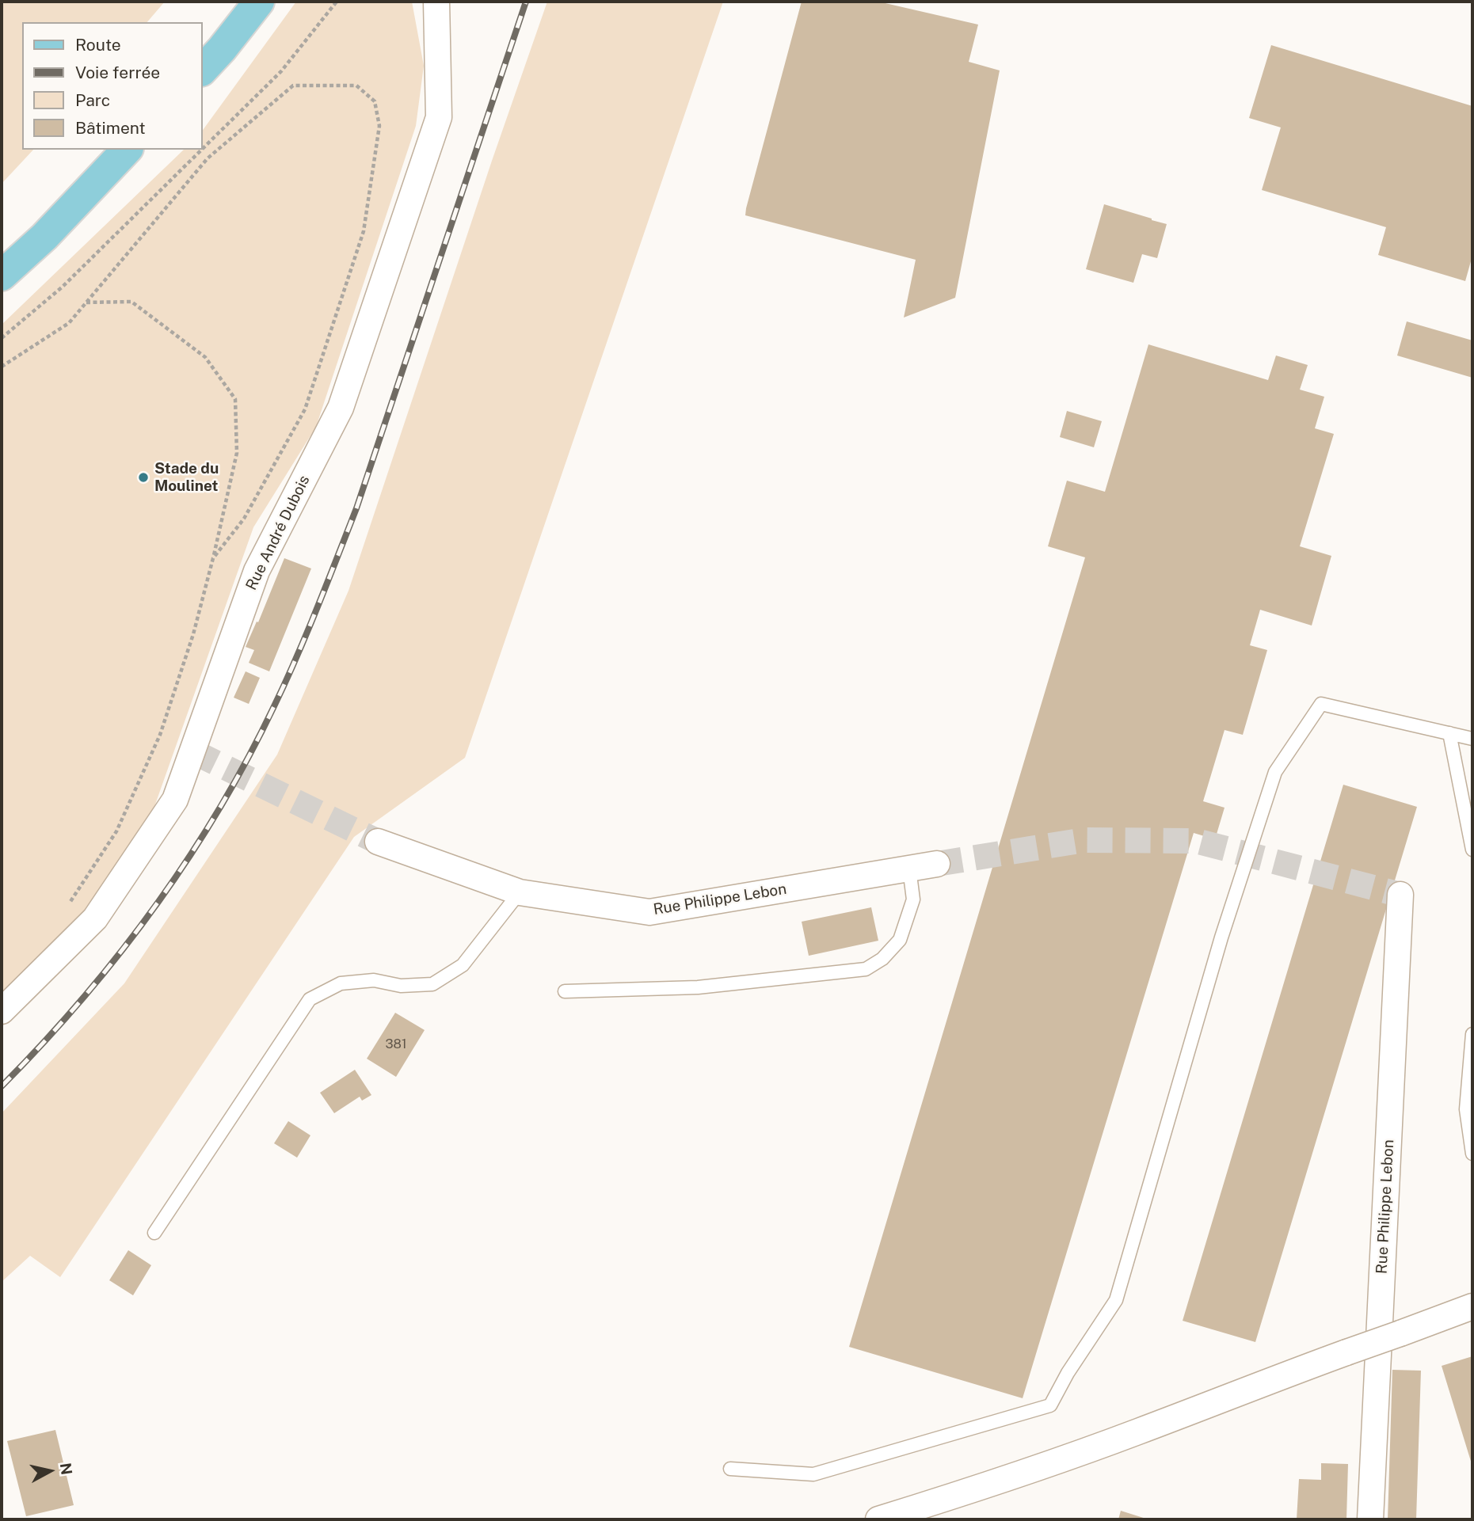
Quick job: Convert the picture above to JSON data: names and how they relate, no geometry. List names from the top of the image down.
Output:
{
  "streets": {
    "street": ["Rue André Dubois", "Rue Philippe Lebon"]
  },
  "places": ["Stade du Moulinet"],
  "house_numbers": ["381"],
  "legend": [
    "Route",
    "Voie ferrée",
    "Parc",
    "Bâtiment"
  ],
  "north": "right"
}
